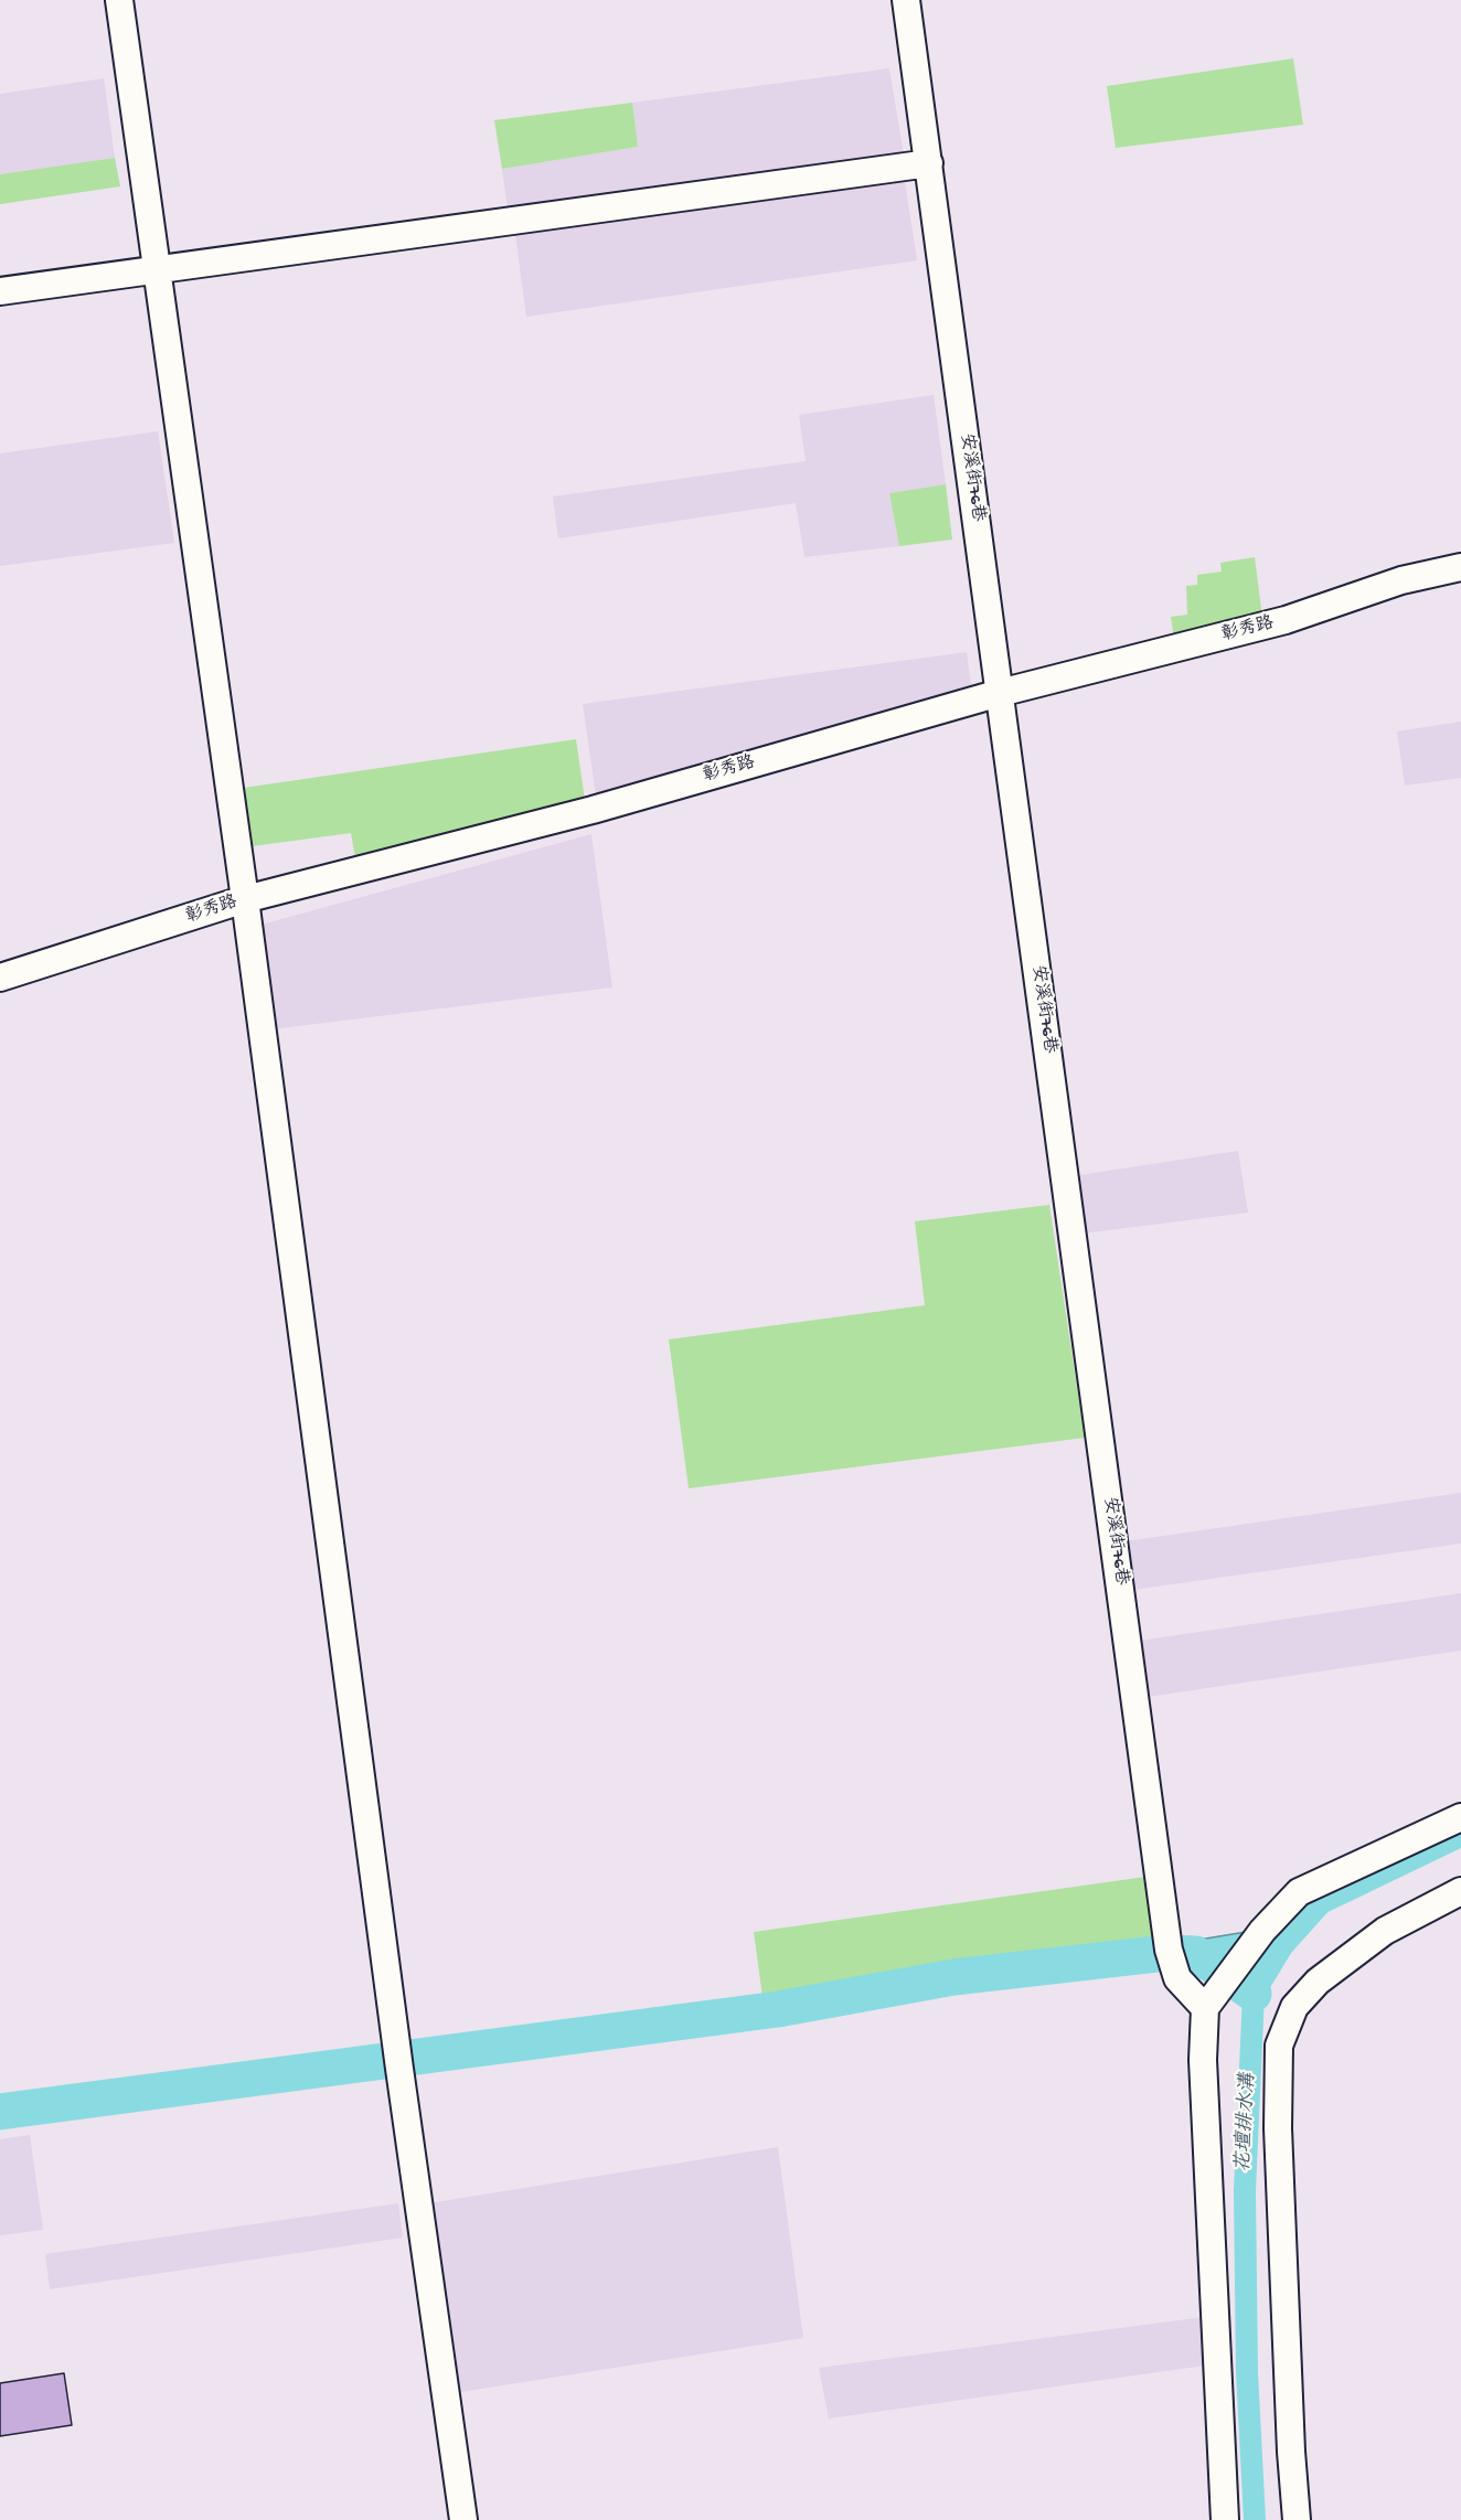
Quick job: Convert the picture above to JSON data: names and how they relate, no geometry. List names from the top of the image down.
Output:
{
  "streets": {
    "street": ["安溪街76巷", "彰秀路"]
  },
  "crossings": [
    ["安溪街76巷", "彰秀路"]
  ],
  "water": ["花壇排水溝"]
}
